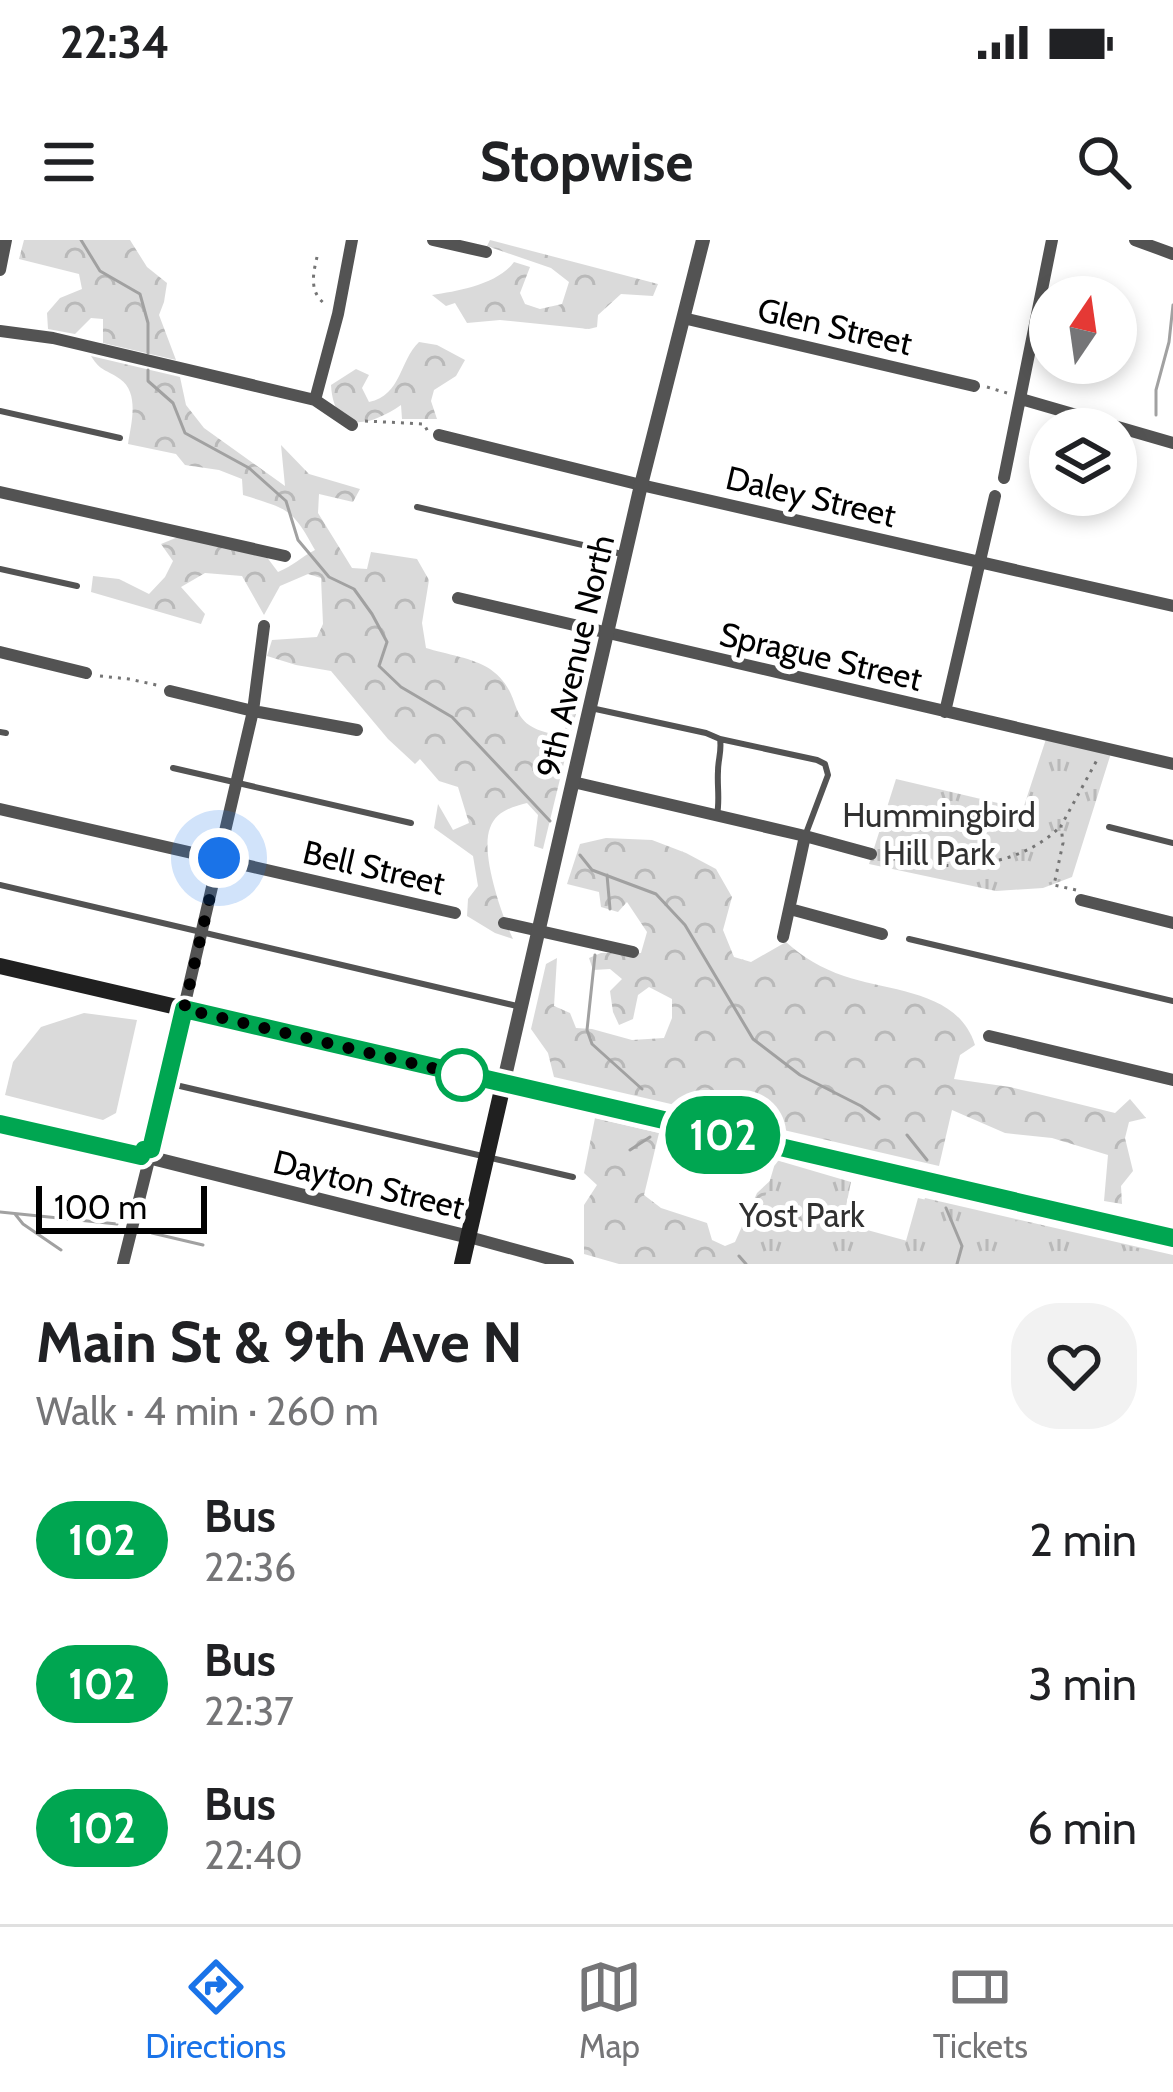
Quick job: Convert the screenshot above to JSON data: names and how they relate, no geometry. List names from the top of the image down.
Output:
{
  "streets": {
    "street": [
      "Glen Street",
      "Daley Street",
      "9th Avenue North",
      "Sprague Street",
      "Bell Street",
      "Dayton Street"
    ]
  },
  "crossings": [
    ["Glen Street", "9th Avenue North"],
    ["Daley Street", "9th Avenue North"],
    ["9th Avenue North", "Sprague Street"]
  ],
  "parks": ["Hummingbird Hill Park", "Yost Park"],
  "lines": ["bus line 102"],
  "scale_bar": "100 m",
  "north": "top",
  "page": {
    "status": "22:34",
    "header": "Stopwise",
    "on_map": "102",
    "scale": "100 m",
    "heading": ["Main St & 9th Ave N", "Walk · 4 min · 260 m"],
    "list": [
      {
        "mark": "102",
        "name": "Bus",
        "note": "22:36",
        "value": "2 min"
      },
      {
        "mark": "102",
        "name": "Bus",
        "note": "22:37",
        "value": "3 min"
      },
      {
        "mark": "102",
        "name": "Bus",
        "note": "22:40",
        "value": "6 min"
      }
    ],
    "tabs": ["Directions", "Map", "Tickets"]
  }
}
